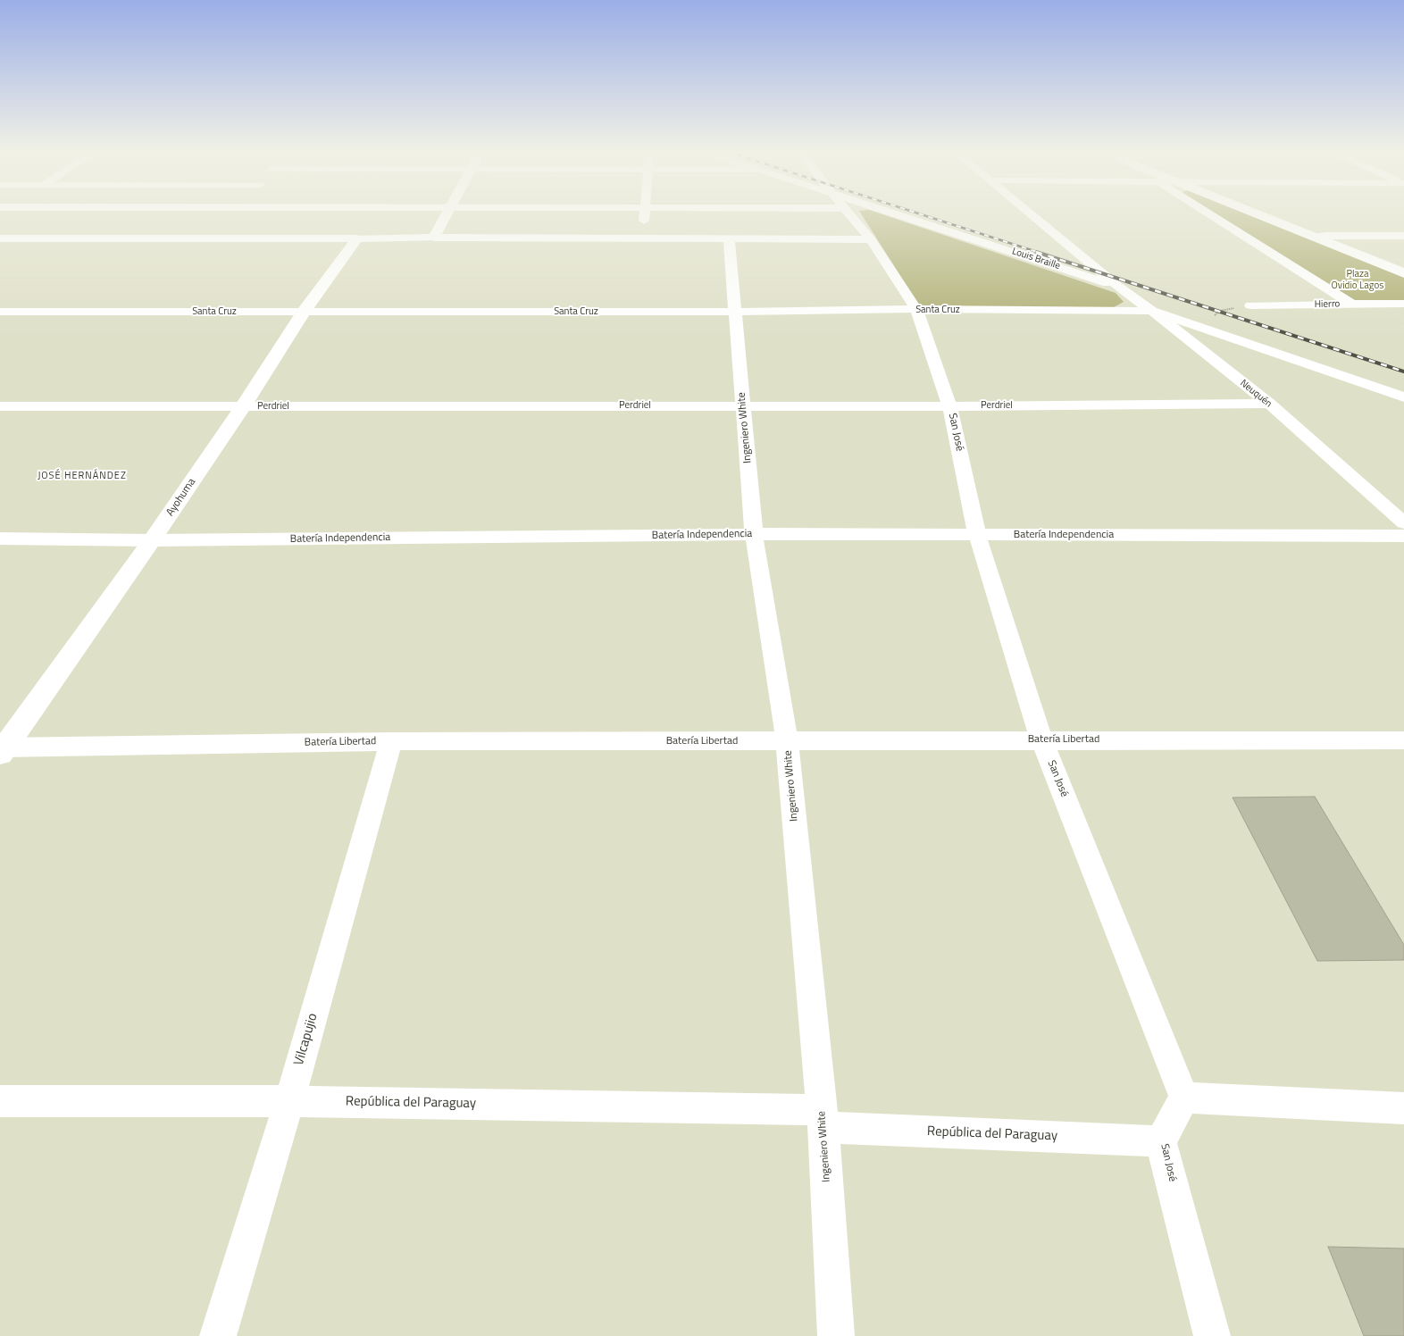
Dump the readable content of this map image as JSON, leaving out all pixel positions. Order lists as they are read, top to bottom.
{
  "streets": {
    "street": [
      "Louis Braille",
      "Hierro",
      "Santa Cruz",
      "Neuquén",
      "Perdriel",
      "Ingeniero White",
      "San José",
      "Ayohuma",
      "Batería Independencia",
      "Batería Libertad",
      "Vilcapujio",
      "República del Paraguay"
    ]
  },
  "crossings": [
    ["Louis Braille", "Neuquén"],
    ["Santa Cruz", "Neuquén"],
    ["Santa Cruz", "Ingeniero White"],
    ["Santa Cruz", "San José"],
    ["Santa Cruz", "Ayohuma"],
    ["Neuquén", "Perdriel"],
    ["Perdriel", "Ingeniero White"],
    ["Perdriel", "San José"],
    ["Perdriel", "Ayohuma"],
    ["Ingeniero White", "Batería Independencia"],
    ["Ingeniero White", "Batería Libertad"],
    ["Ingeniero White", "República del Paraguay"],
    ["San José", "Batería Independencia"],
    ["San José", "Batería Libertad"],
    ["San José", "República del Paraguay"],
    ["Ayohuma", "Batería Independencia"],
    ["Ayohuma", "Batería Libertad"],
    ["Batería Libertad", "Vilcapujio"],
    ["Vilcapujio", "República del Paraguay"]
  ],
  "districts": ["JOSÉ HERNÁNDEZ"],
  "parks": ["Plaza Ovidio Lagos"]
}
